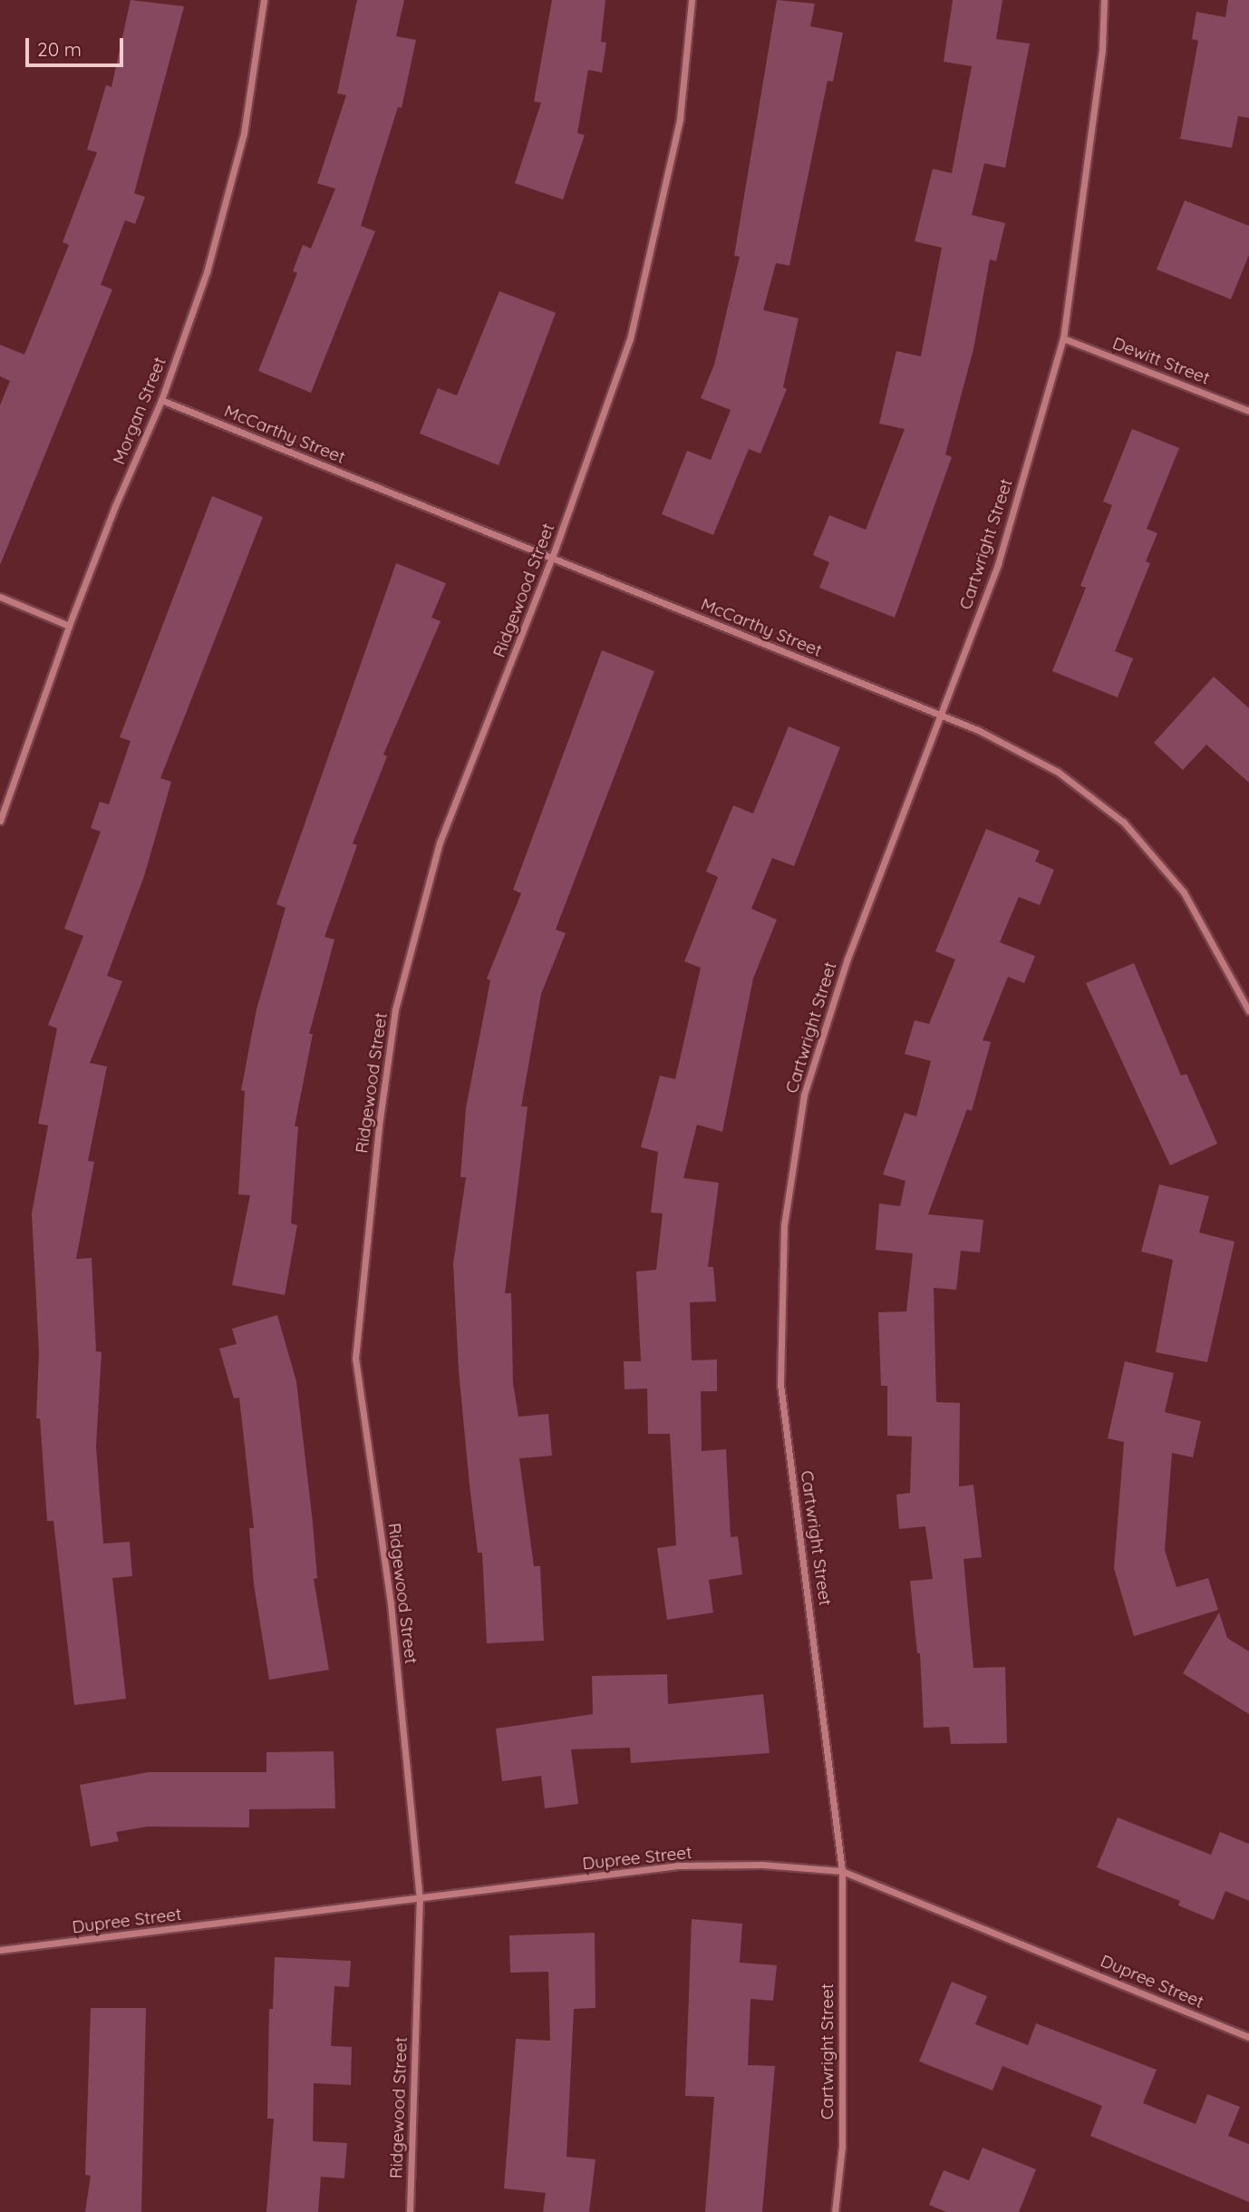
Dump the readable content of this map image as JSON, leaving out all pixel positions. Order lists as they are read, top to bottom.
{
  "streets": {
    "street": [
      "Dewitt Street",
      "Morgan Street",
      "McCarthy Street",
      "Cartwright Street",
      "Ridgewood Street",
      "Dupree Street"
    ]
  },
  "crossings": [
    ["Dewitt Street", "Cartwright Street"],
    ["Morgan Street", "McCarthy Street"],
    ["McCarthy Street", "Cartwright Street"],
    ["McCarthy Street", "Ridgewood Street"],
    ["Cartwright Street", "Dupree Street"],
    ["Ridgewood Street", "Dupree Street"]
  ],
  "scale_bar": "20 m"
}
